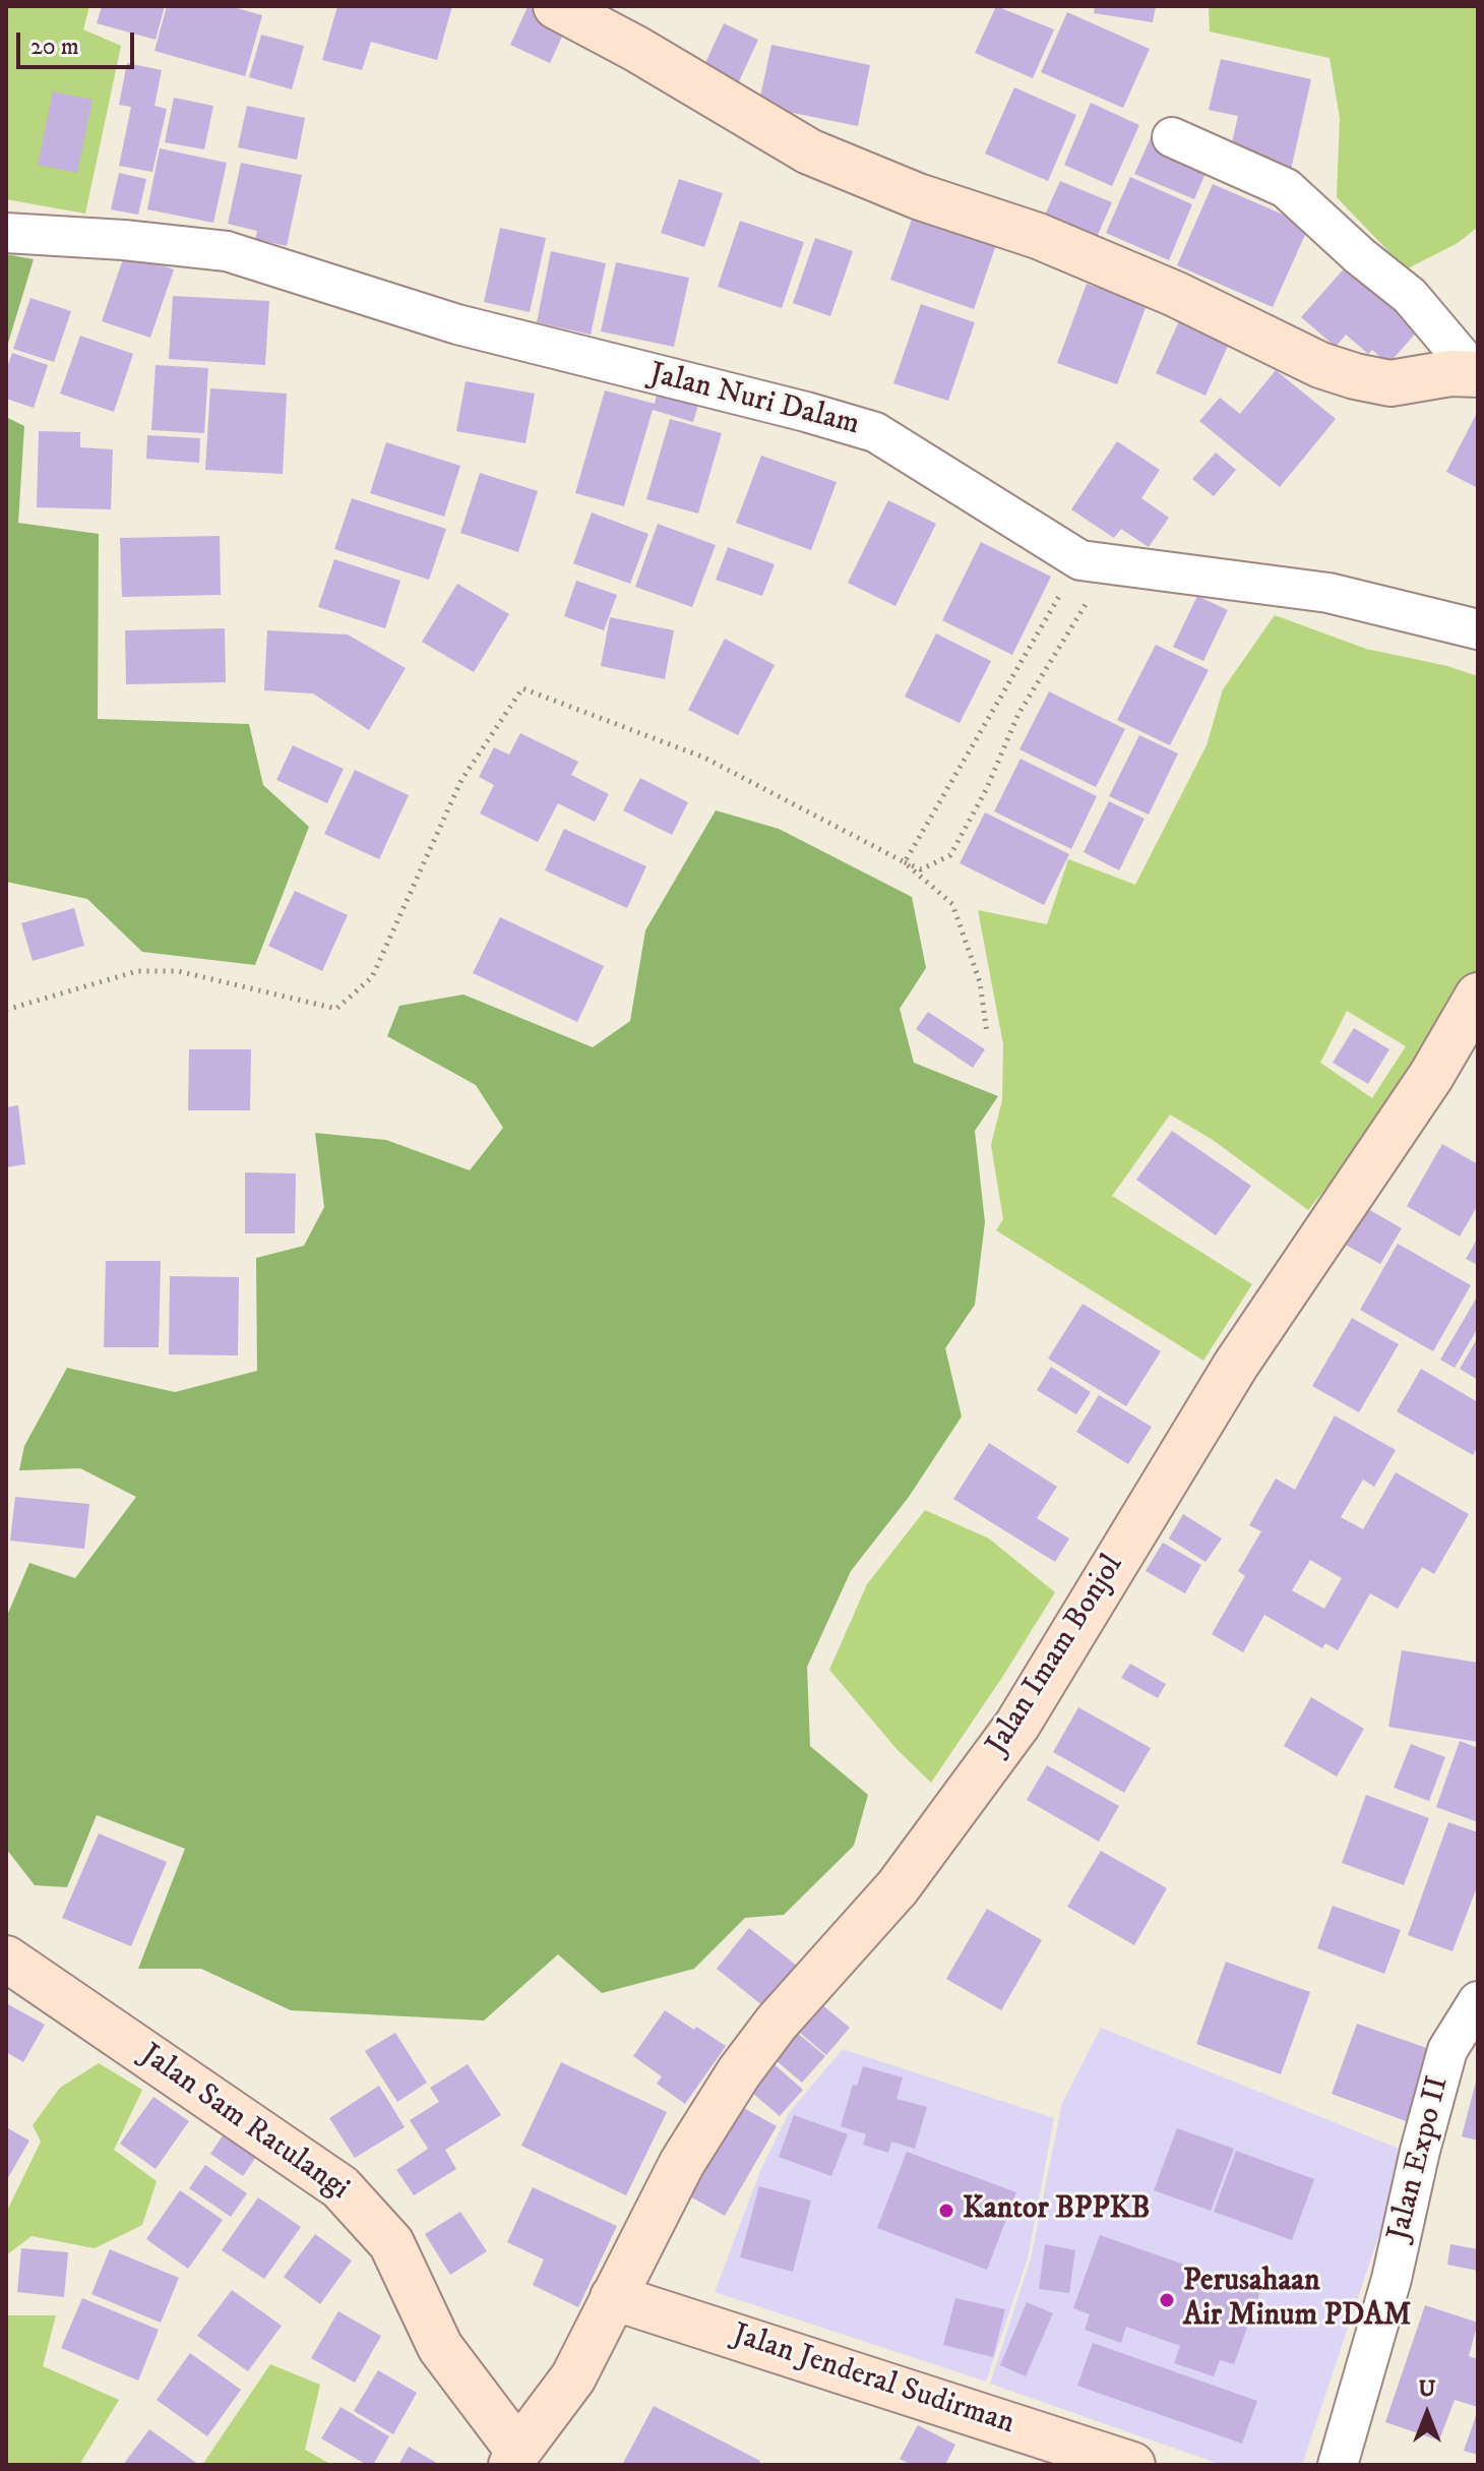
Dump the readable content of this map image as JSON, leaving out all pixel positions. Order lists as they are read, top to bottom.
{
  "streets": {
    "main road": ["Jalan Imam Bonjol", "Jalan Sam Ratulangi", "Jalan Jenderal Sudirman"],
    "street": ["Jalan Nuri Dalam", "Jalan Expo II"]
  },
  "crossings": [
    ["Jalan Imam Bonjol", "Jalan Sam Ratulangi"],
    ["Jalan Imam Bonjol", "Jalan Jenderal Sudirman"]
  ],
  "places": ["Kantor BPPKB", "Perusahaan Air Minum PDAM"],
  "scale_bar": "20 m",
  "north": "top"
}
